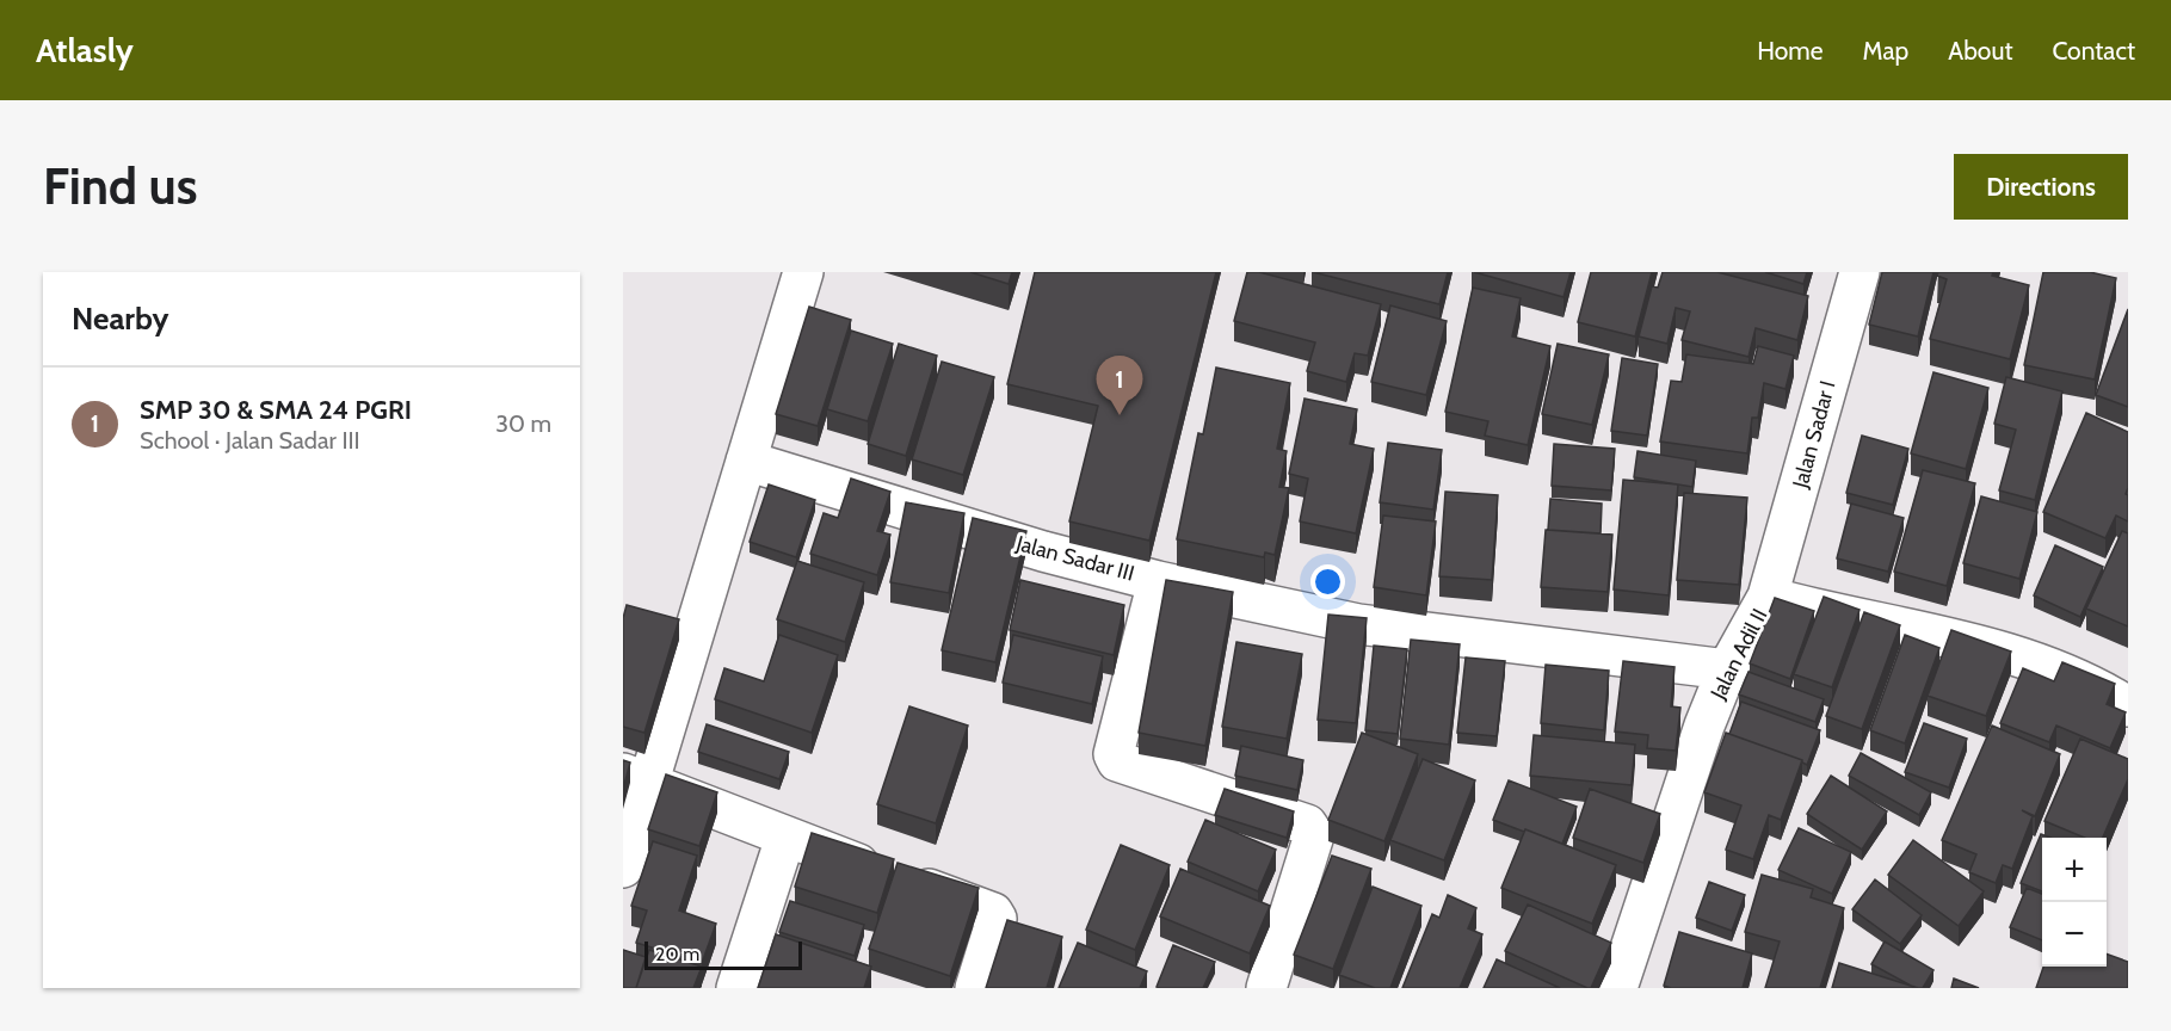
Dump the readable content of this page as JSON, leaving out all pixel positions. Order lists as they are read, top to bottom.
{
  "streets": {
    "street": ["Jalan Sadar I", "Jalan Sadar III", "Jalan Adil II"]
  },
  "crossings": [
    ["Jalan Sadar I", "Jalan Adil II"],
    ["Jalan Sadar III", "Jalan Adil II"]
  ],
  "scale_bar": "20 m",
  "page": {
    "header": "Atlasly",
    "nav": [
      "Home",
      "Map",
      "About",
      "Contact"
    ],
    "buttons": "Directions",
    "title": "Find us",
    "heading": "Nearby",
    "pins": "1",
    "list": [
      {
        "mark": "1",
        "name": "SMP 30 & SMA 24 PGRI",
        "note": "School · Jalan Sadar III",
        "value": "30 m"
      }
    ],
    "map_buttons": ["+", "−"],
    "scale": "20 m"
  }
}
